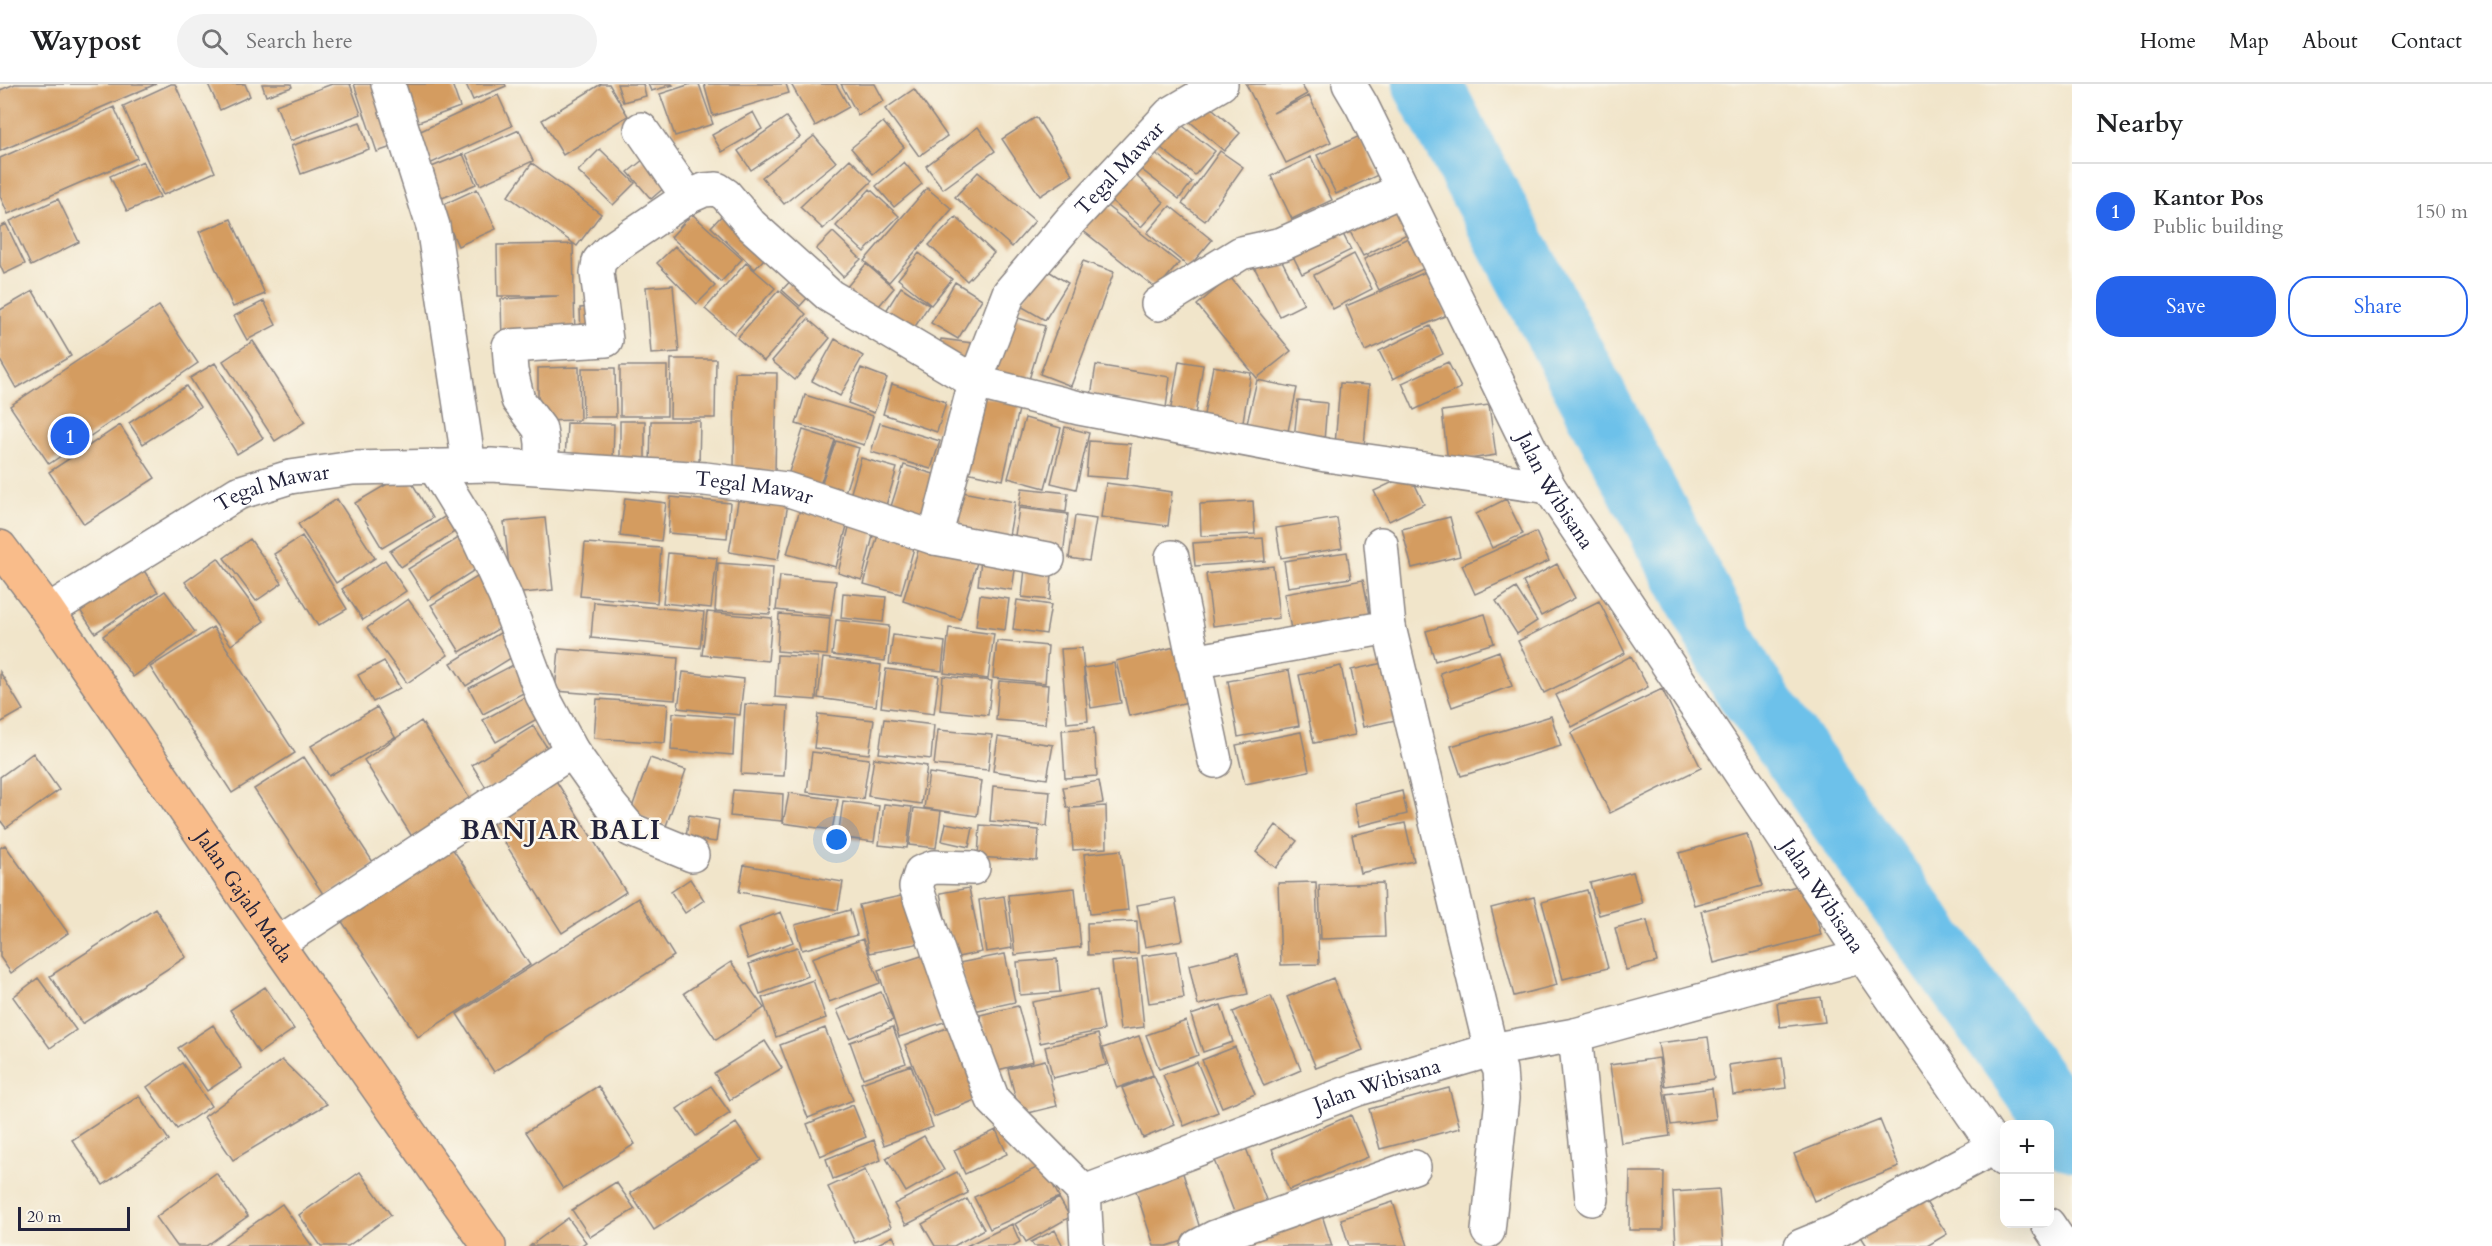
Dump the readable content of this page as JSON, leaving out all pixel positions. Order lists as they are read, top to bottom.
{
  "streets": {
    "highway": ["Jalan Gajah Mada"],
    "street": ["Tegal Mawar", "Jalan Wibisana"]
  },
  "crossings": [
    ["Tegal Mawar", "Jalan Gajah Mada"]
  ],
  "districts": ["BANJAR BALI"],
  "scale_bar": "20 m",
  "page": {
    "header": "Waypost",
    "search": "Search here",
    "nav": [
      "Home",
      "Map",
      "About",
      "Contact"
    ],
    "heading": "Nearby",
    "list": [
      {
        "mark": "1",
        "name": "Kantor Pos",
        "note": "Public building",
        "value": "150 m"
      }
    ],
    "buttons": ["Save", "Share"],
    "pins": "1",
    "map_buttons": ["+", "−"],
    "scale": "20 m"
  }
}
